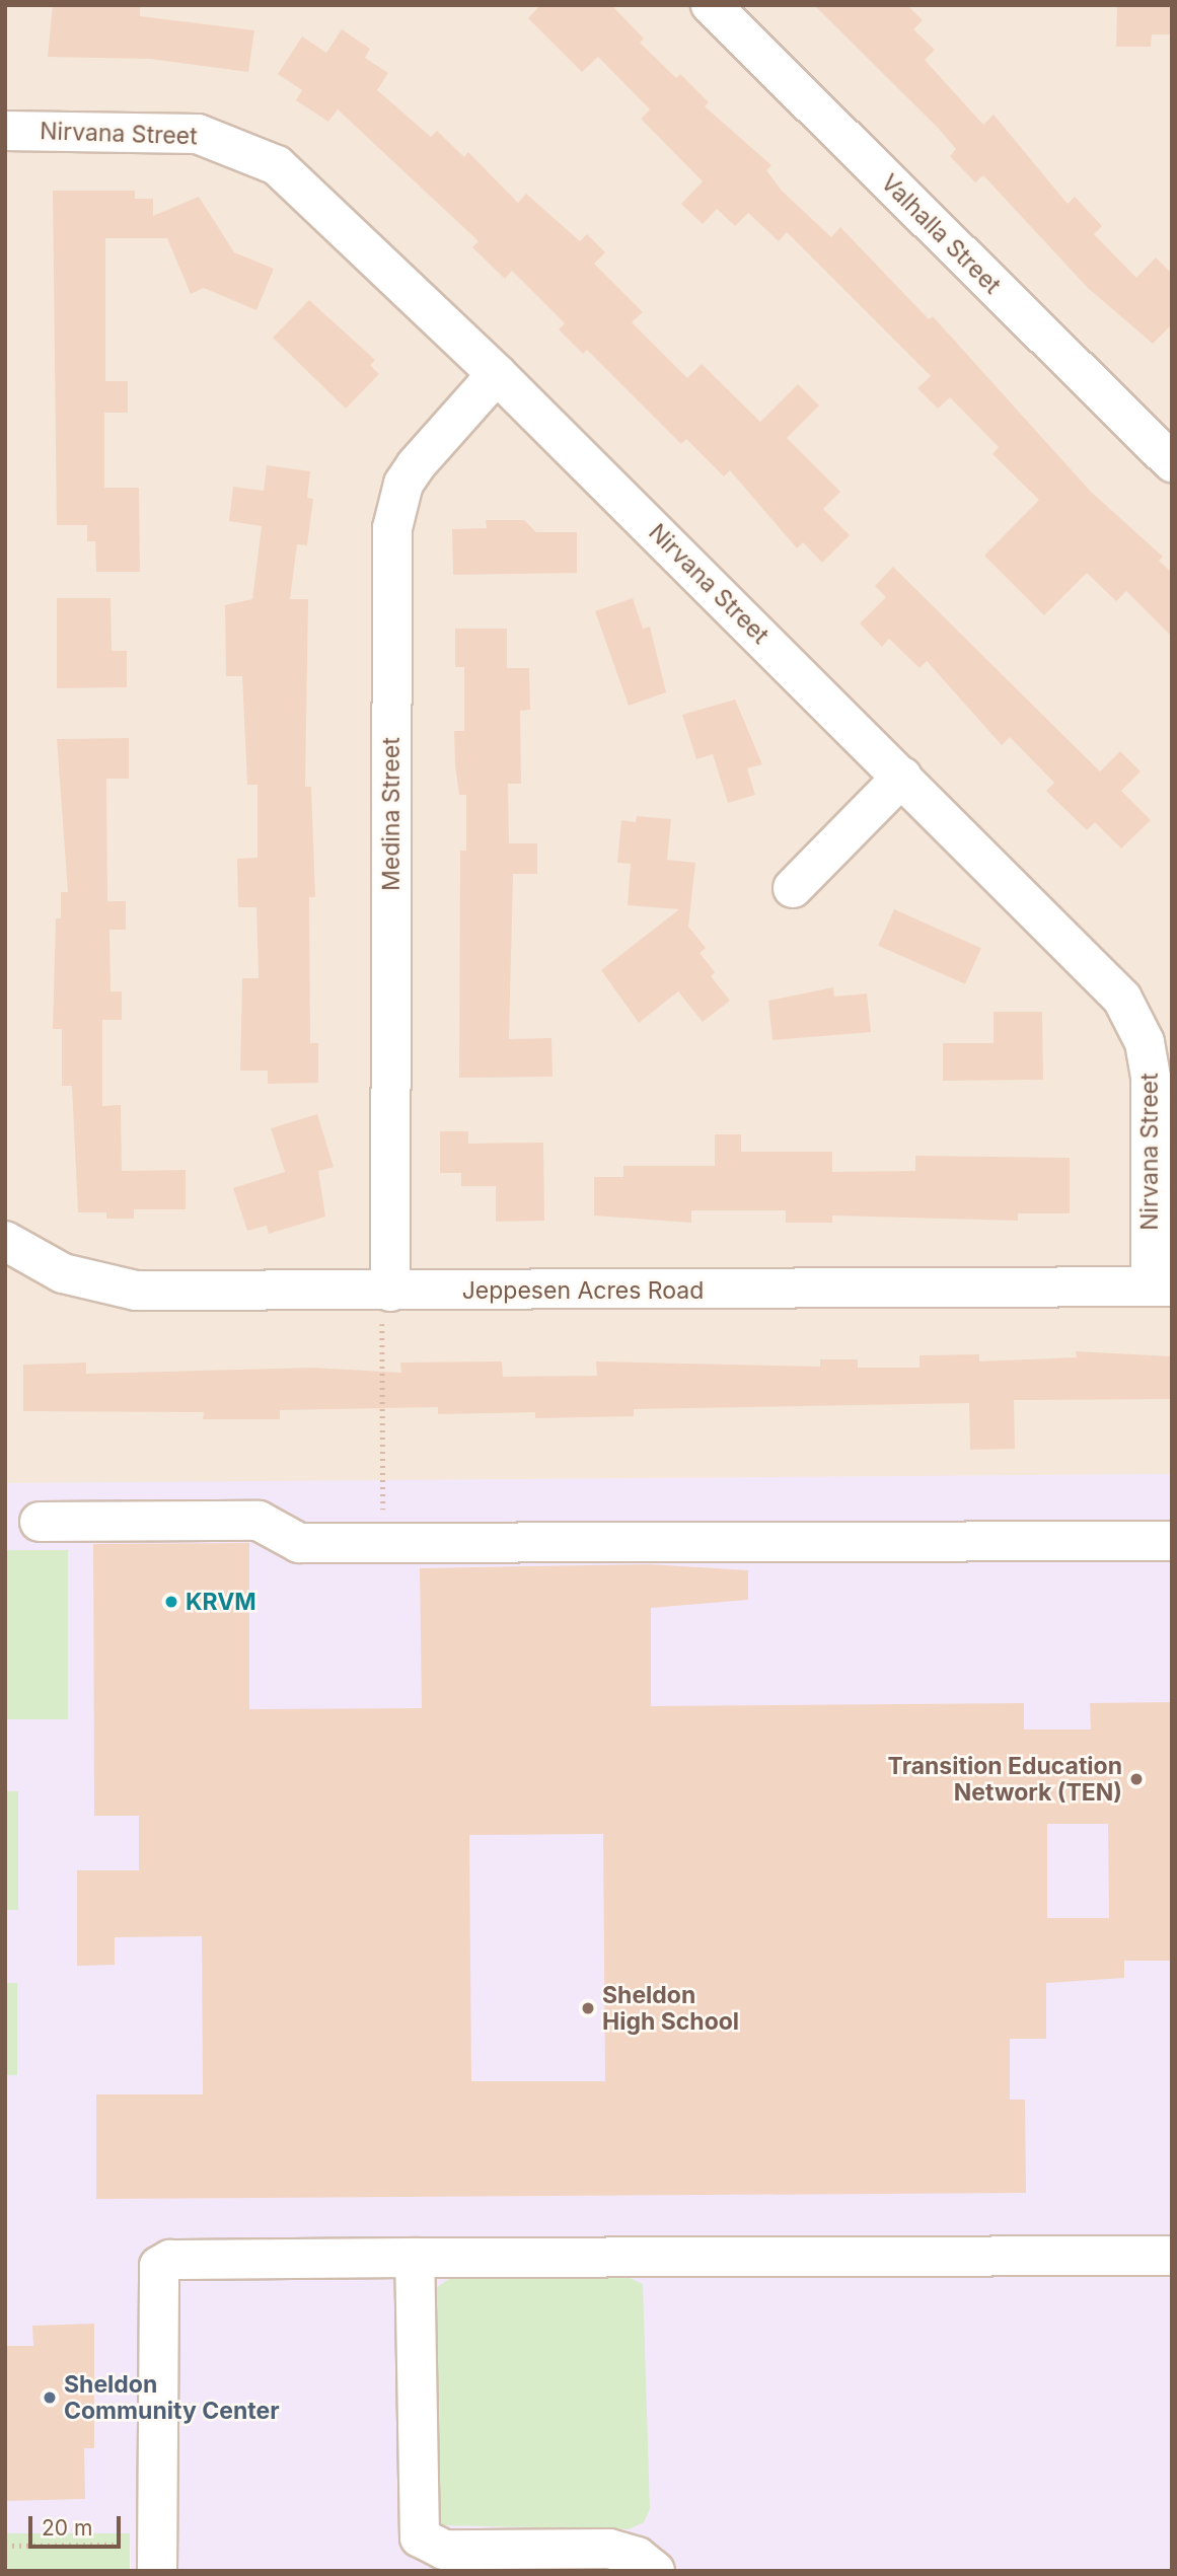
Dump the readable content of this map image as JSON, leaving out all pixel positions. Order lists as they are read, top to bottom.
{
  "streets": {
    "street": [
      "Nirvana Street",
      "Valhalla Street",
      "Medina Street",
      "Jeppesen Acres Road"
    ]
  },
  "crossings": [
    ["Nirvana Street", "Medina Street"],
    ["Nirvana Street", "Jeppesen Acres Road"],
    ["Medina Street", "Jeppesen Acres Road"]
  ],
  "places": [
    "KRVM",
    "Transition Education Network (TEN)",
    "Sheldon High School",
    "Sheldon Community Center"
  ],
  "scale_bar": "20 m"
}
